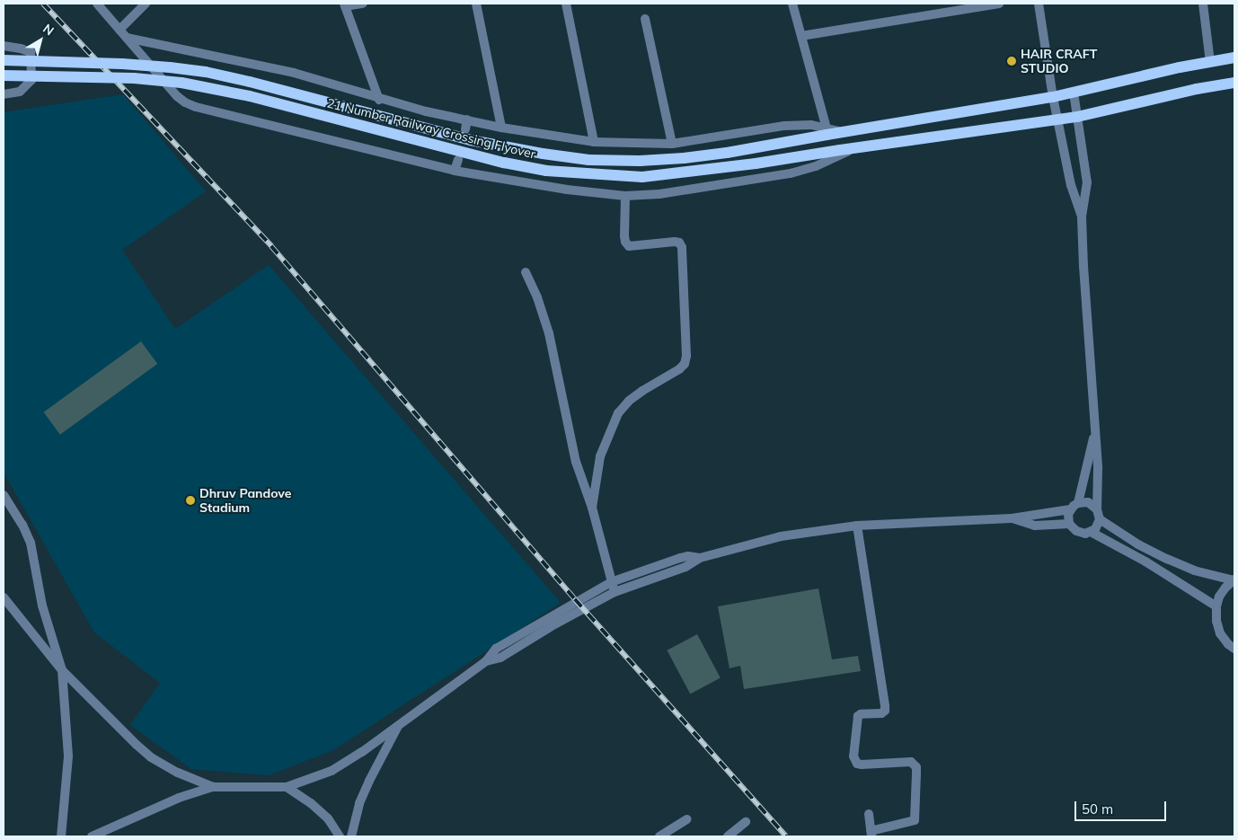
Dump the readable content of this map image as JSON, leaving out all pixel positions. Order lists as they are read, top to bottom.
{
  "streets": {
    "main road": ["21 Number Railway Crossing Flyover"]
  },
  "places": ["HAIR CRAFT STUDIO", "Dhruv Pandove Stadium"],
  "scale_bar": "50 m",
  "north": "top right"
}
